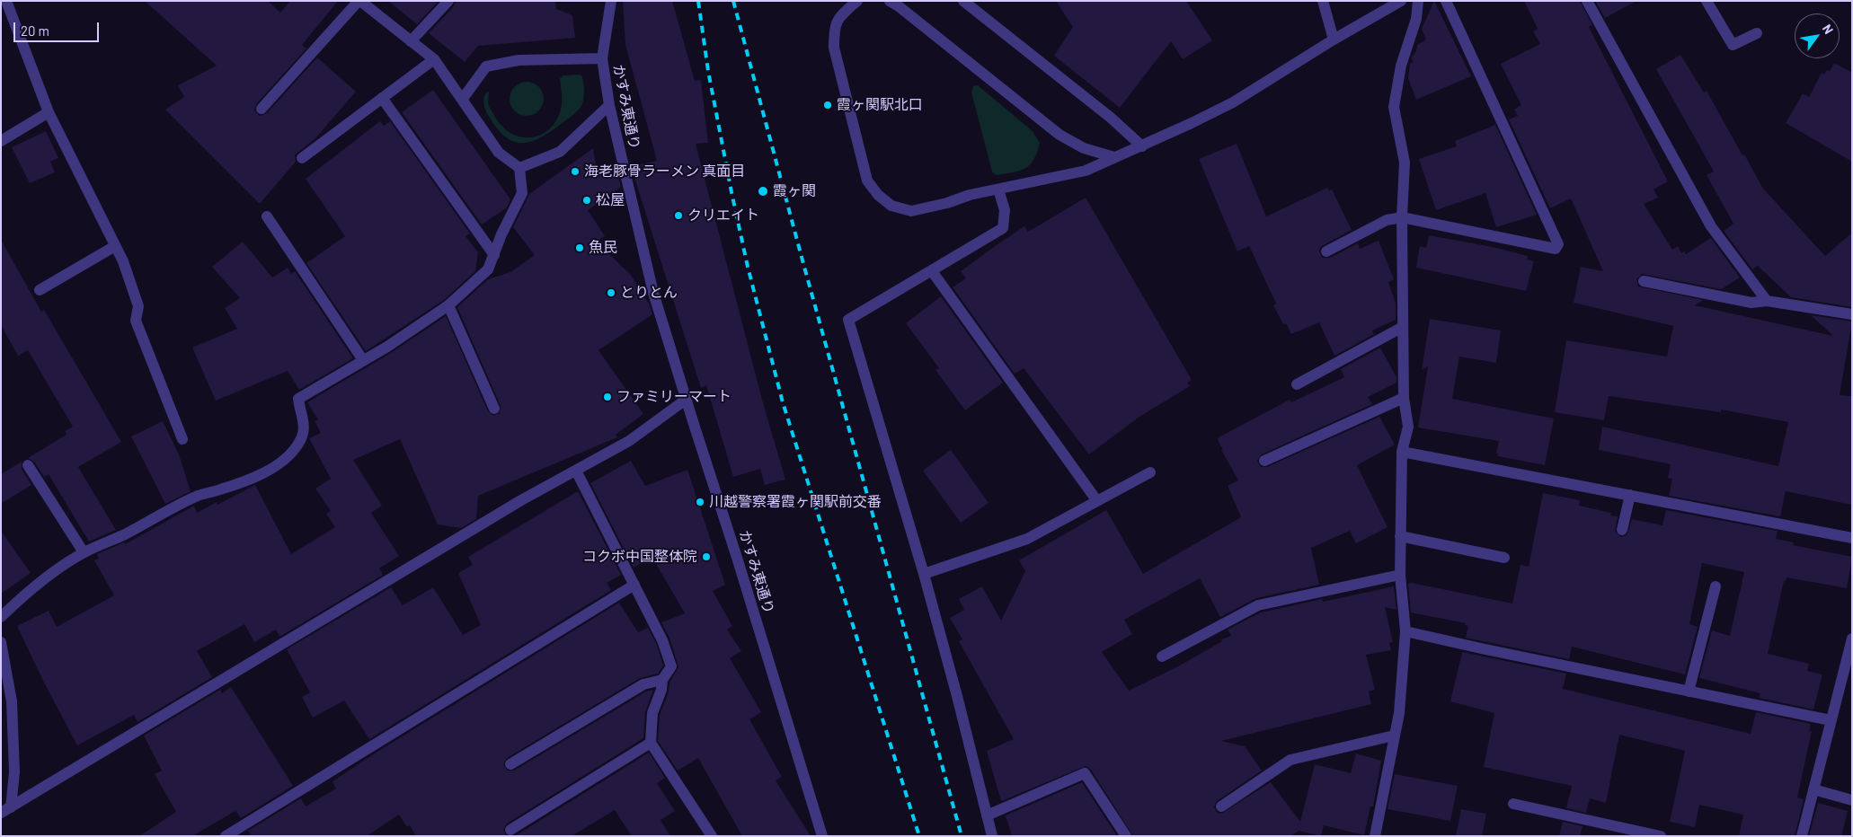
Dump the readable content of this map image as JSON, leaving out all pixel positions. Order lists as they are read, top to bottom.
{
  "streets": {
    "street": ["かすみ東通り"]
  },
  "places": [
    "霞ヶ関駅北口",
    "海老豚骨ラーメン 真面目",
    "霞ヶ関",
    "松屋",
    "クリエイト",
    "魚民",
    "とりとん",
    "ファミリーマート",
    "川越警察署霞ヶ関駅前交番",
    "コクボ中国整体院"
  ],
  "scale_bar": "20 m",
  "north": "top right"
}
